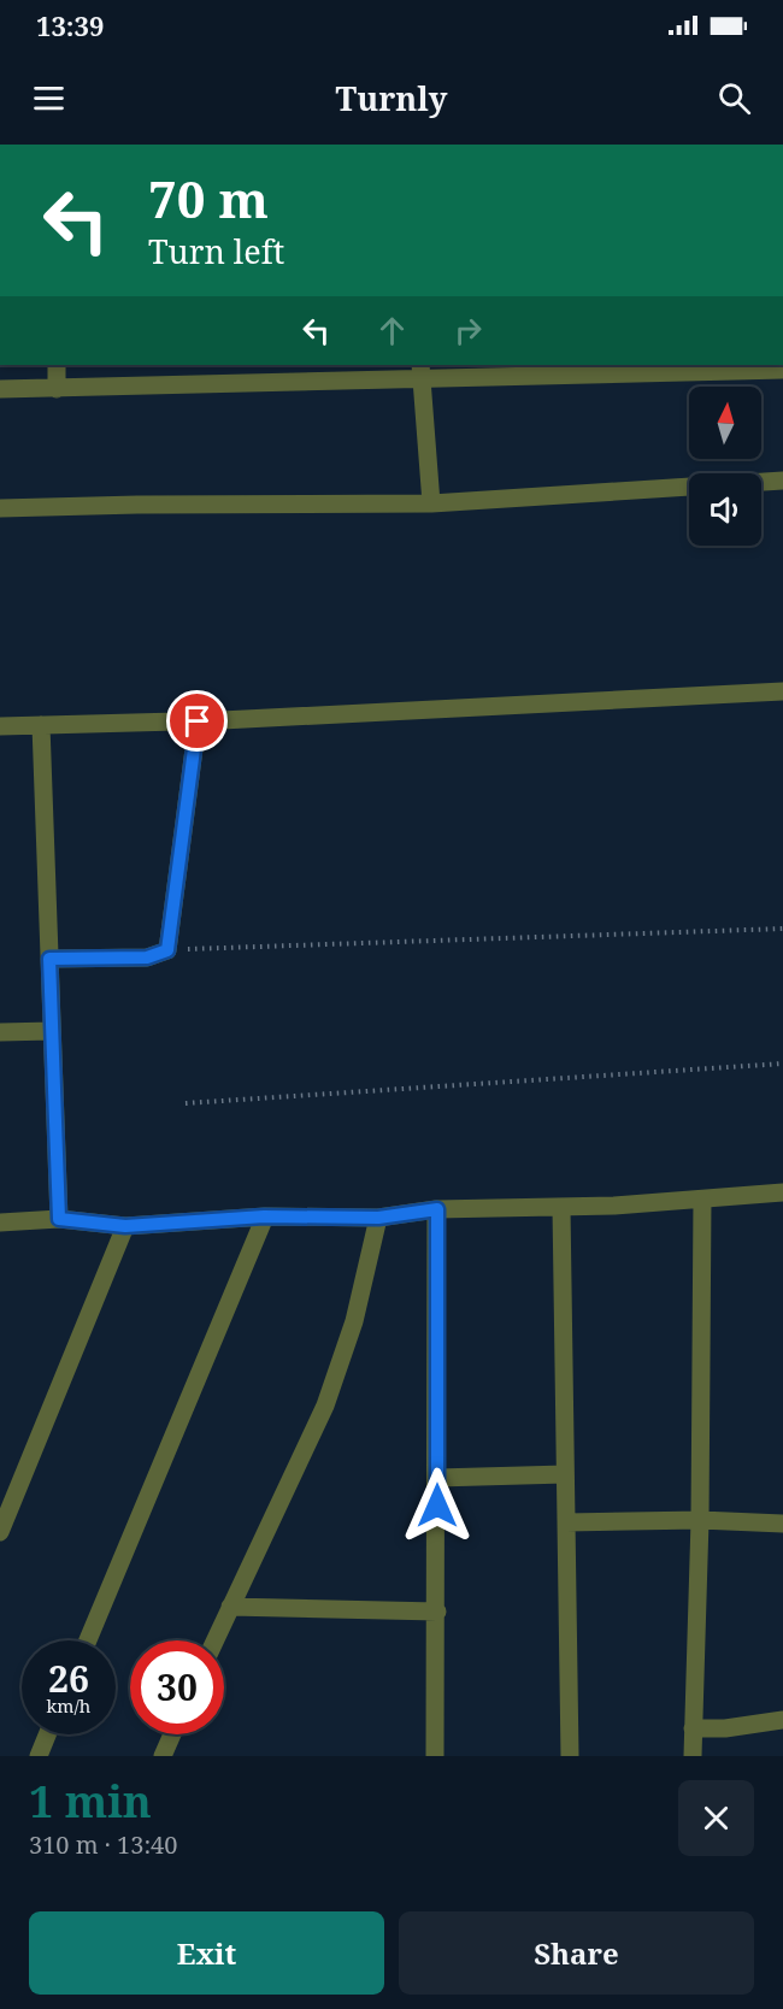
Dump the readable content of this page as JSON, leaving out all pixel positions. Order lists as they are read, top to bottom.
{
  "north": "top",
  "page": {
    "status": "13:39",
    "header": "Turnly",
    "turn": ["70 m", "Turn left"],
    "speed": "26 km/h",
    "limit": "30",
    "heading": ["1 min", "310 m · 13:40"],
    "buttons": ["Exit", "Share"]
  }
}
